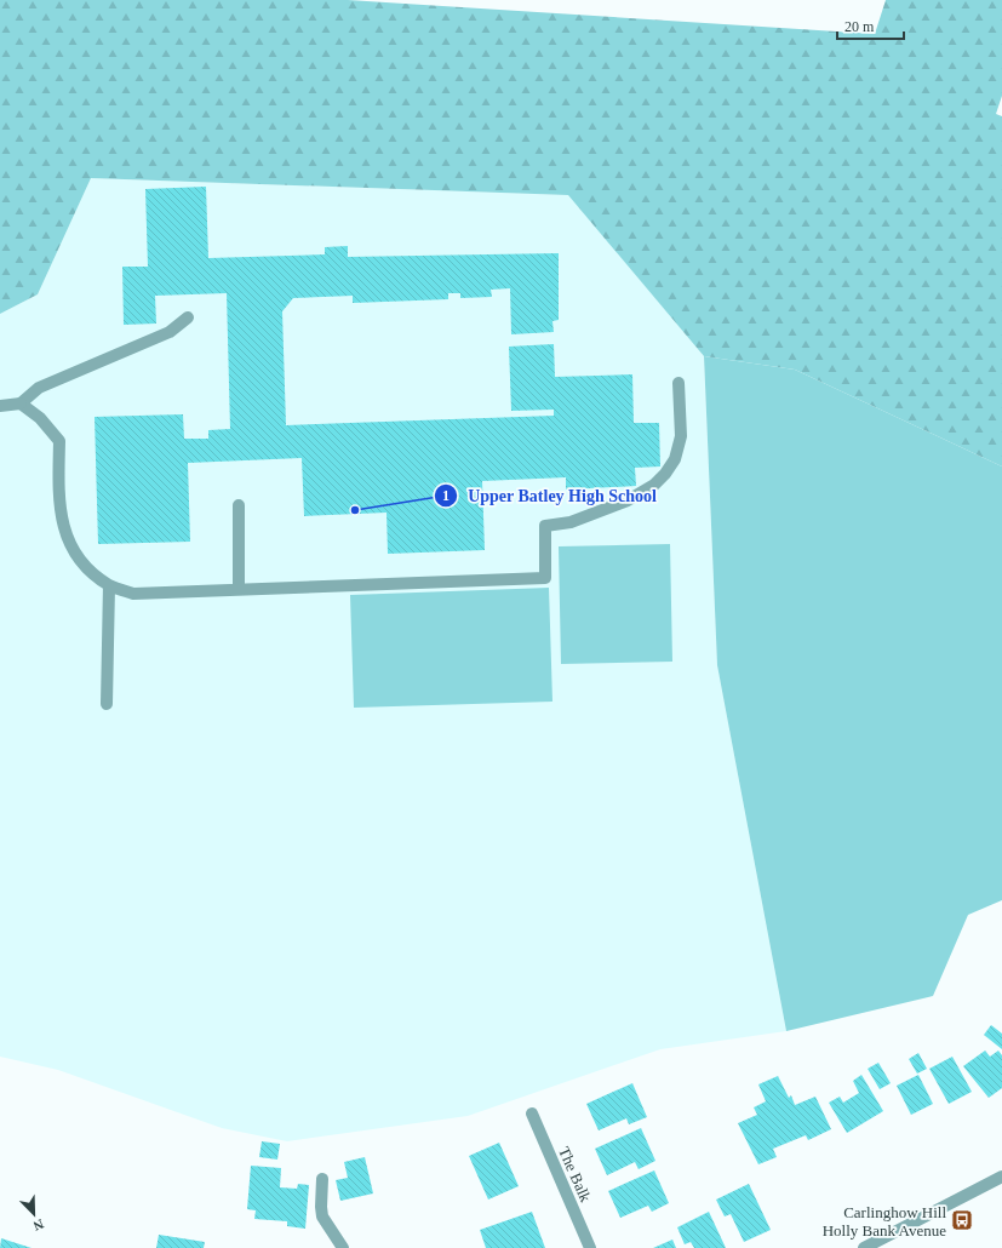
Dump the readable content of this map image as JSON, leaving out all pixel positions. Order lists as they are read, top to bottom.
{
  "streets": {
    "street": ["The Balk"]
  },
  "places": {
    "other": ["Upper Batley High School"],
    "bus stop": ["Carlinghow Hill Holly Bank Avenue"]
  },
  "scale_bar": "20 m",
  "north": "bottom right"
}
